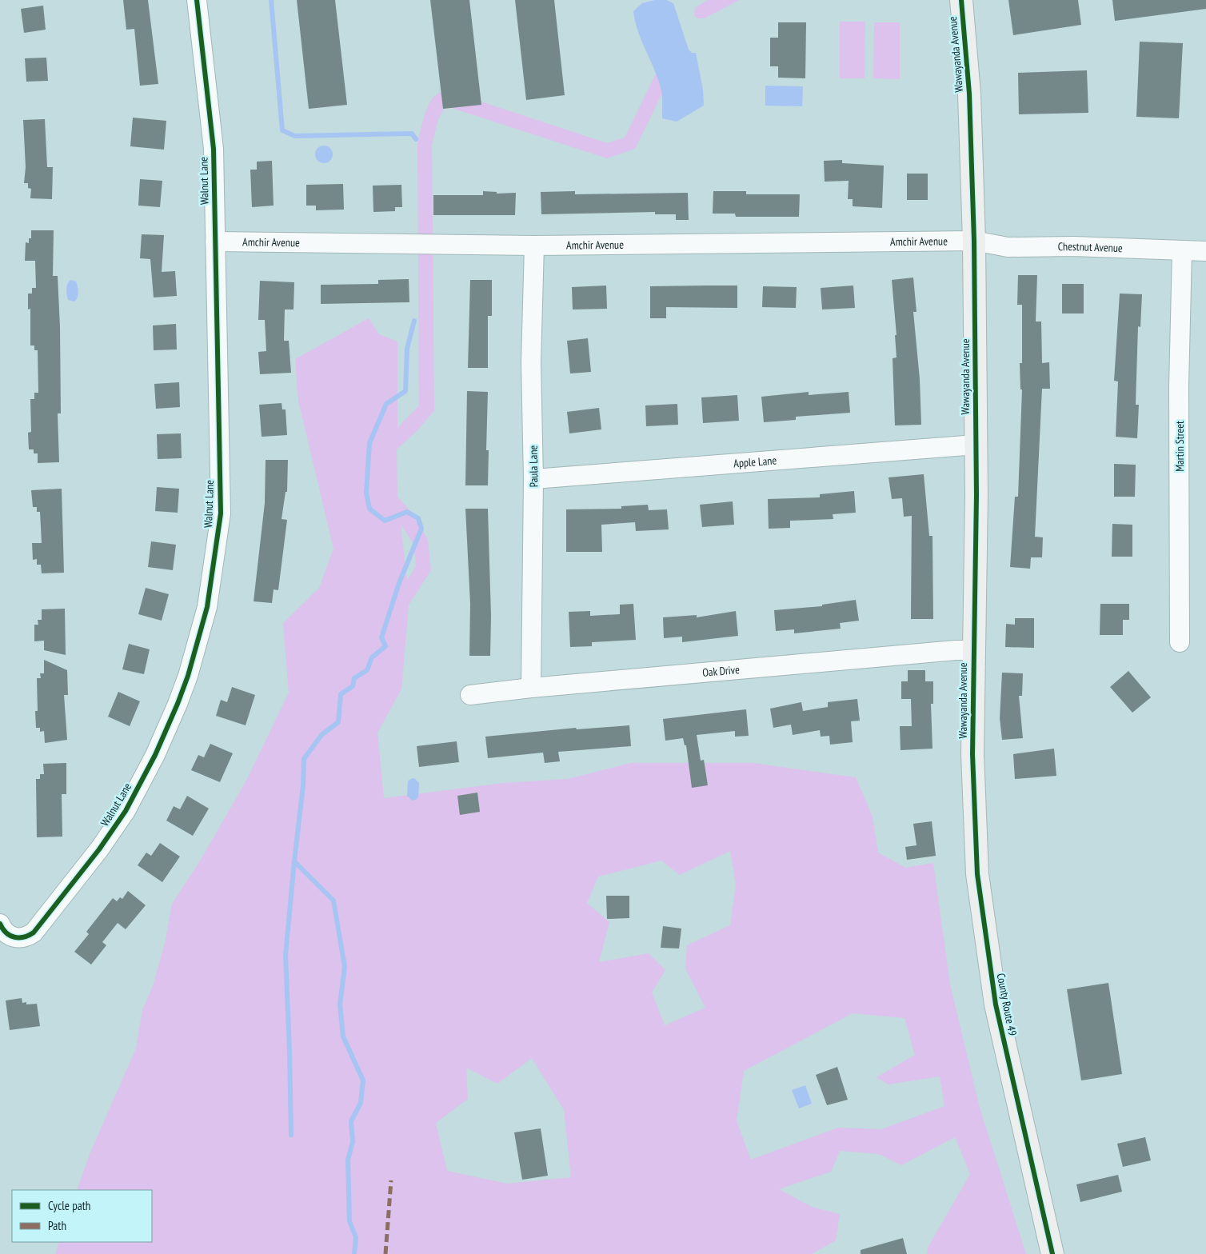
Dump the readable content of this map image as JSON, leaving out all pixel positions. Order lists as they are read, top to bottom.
{
  "streets": {
    "street": [
      "Wawayanda Avenue",
      "Walnut Lane",
      "Amchir Avenue",
      "Chestnut Avenue",
      "Martin Street",
      "Apple Lane",
      "Paula Lane",
      "Oak Drive",
      "County Route 49"
    ]
  },
  "crossings": [
    ["Wawayanda Avenue", "Amchir Avenue"],
    ["Wawayanda Avenue", "Chestnut Avenue"],
    ["Wawayanda Avenue", "Apple Lane"],
    ["Wawayanda Avenue", "Oak Drive"],
    ["Wawayanda Avenue", "County Route 49"],
    ["Walnut Lane", "Amchir Avenue"],
    ["Amchir Avenue", "Chestnut Avenue"],
    ["Amchir Avenue", "Paula Lane"],
    ["Chestnut Avenue", "Martin Street"],
    ["Apple Lane", "Paula Lane"],
    ["Paula Lane", "Oak Drive"]
  ],
  "legend": ["Cycle path", "Path"]
}
